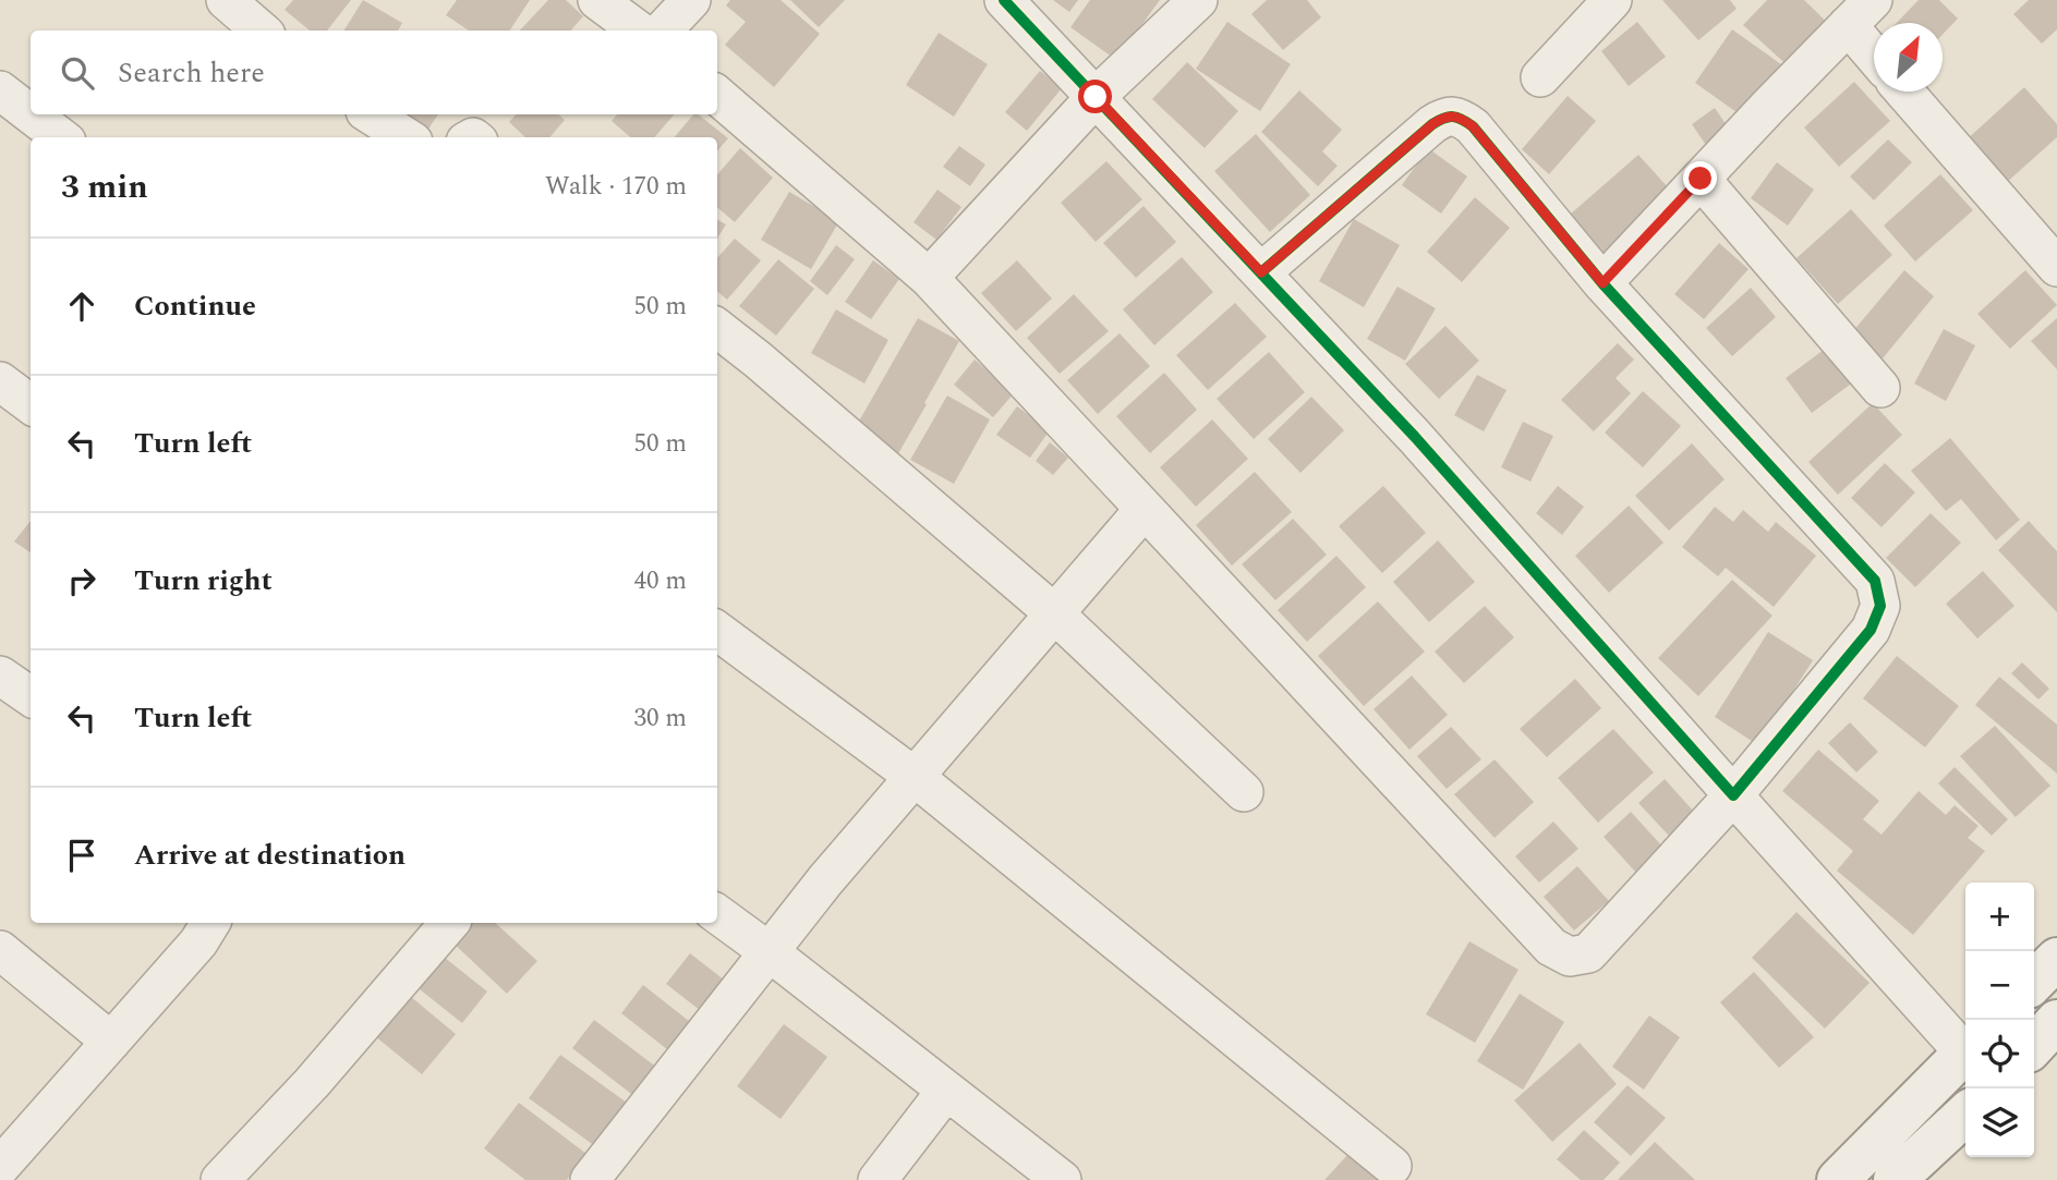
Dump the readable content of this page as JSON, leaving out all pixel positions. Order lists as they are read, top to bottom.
{
  "north": "top right",
  "page": {
    "search": "Search here",
    "heading": ["3 min", "Walk · 170 m"],
    "list": [
      ["Continue", "50 m"],
      ["Turn left", "50 m"],
      ["Turn right", "40 m"],
      ["Turn left", "30 m"],
      "Arrive at destination"
    ],
    "map_buttons": ["+", "−"]
  }
}
